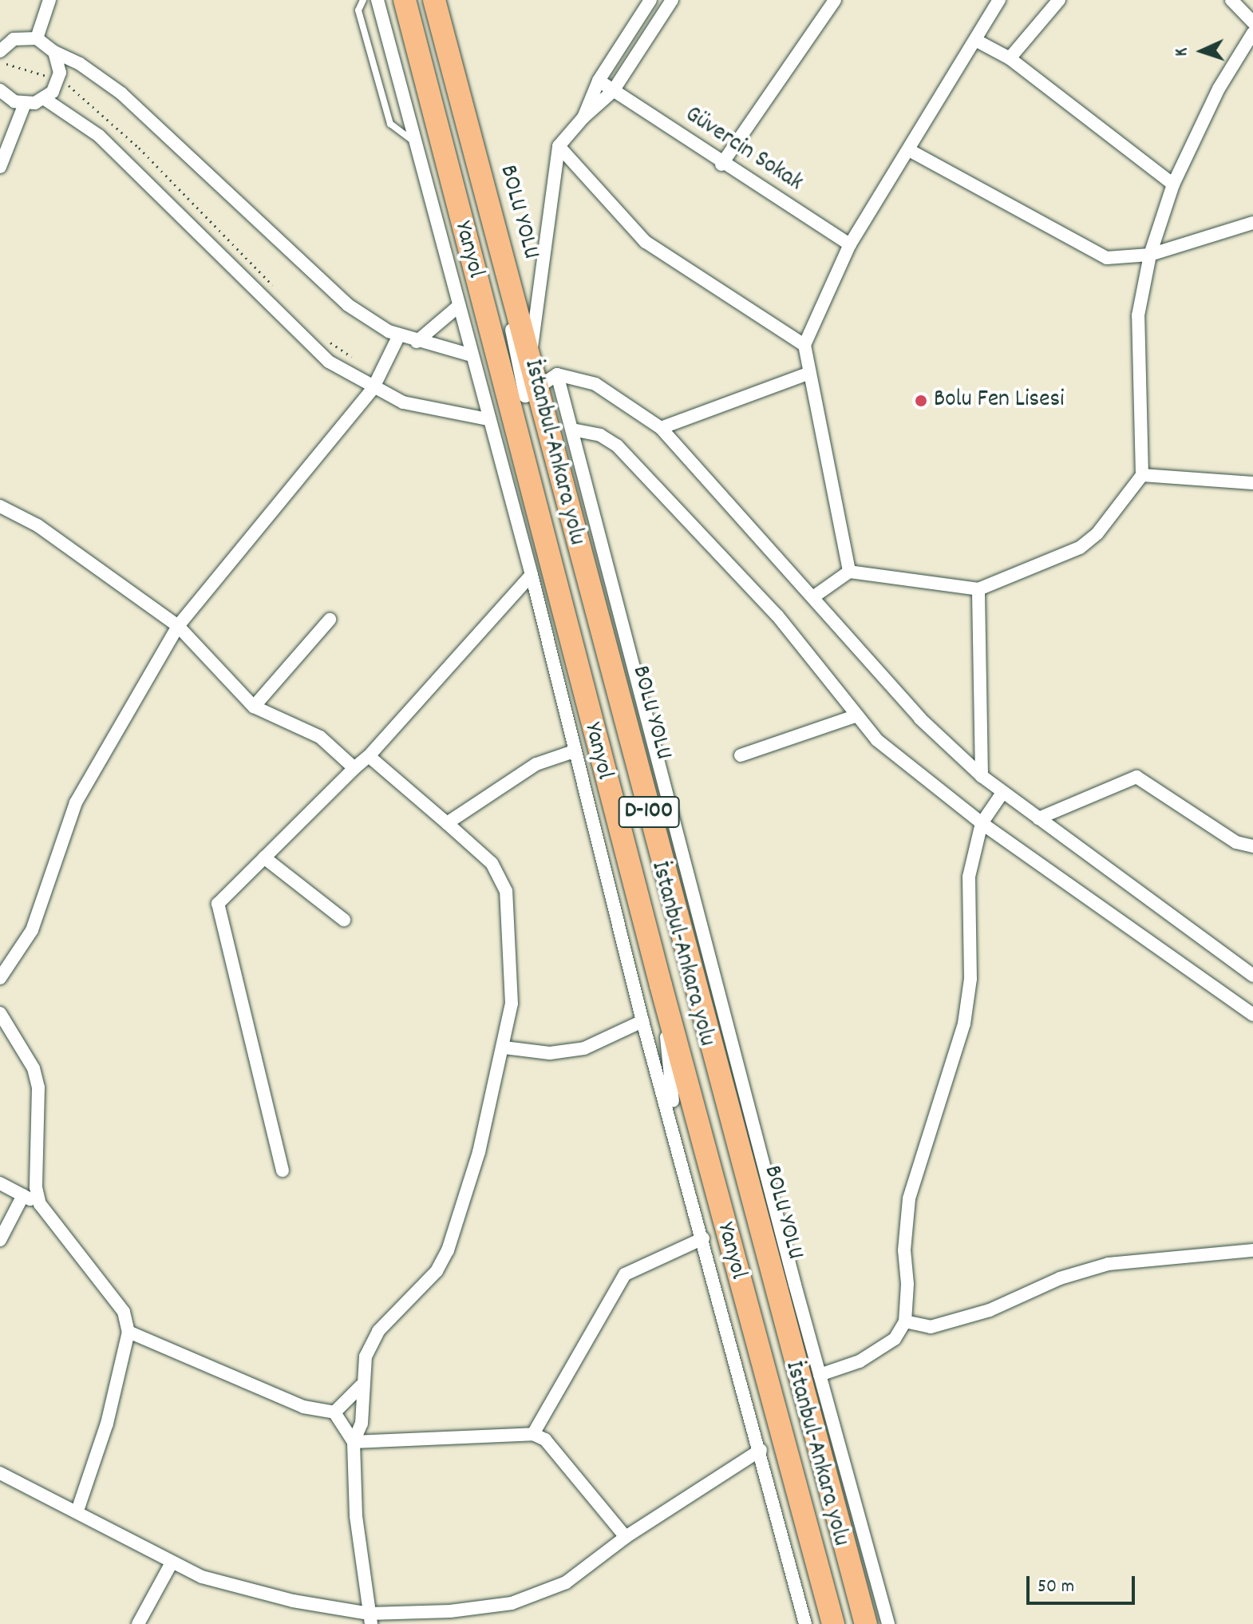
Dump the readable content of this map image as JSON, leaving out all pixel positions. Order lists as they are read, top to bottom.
{
  "streets": {
    "highway": ["BOLU YOLU", "İstanbul-Ankara yolu", "D-100"],
    "street": ["Güvercin Sokak", "Yanyol"]
  },
  "places": ["Bolu Fen Lisesi"],
  "scale_bar": "50 m",
  "north": "left"
}
